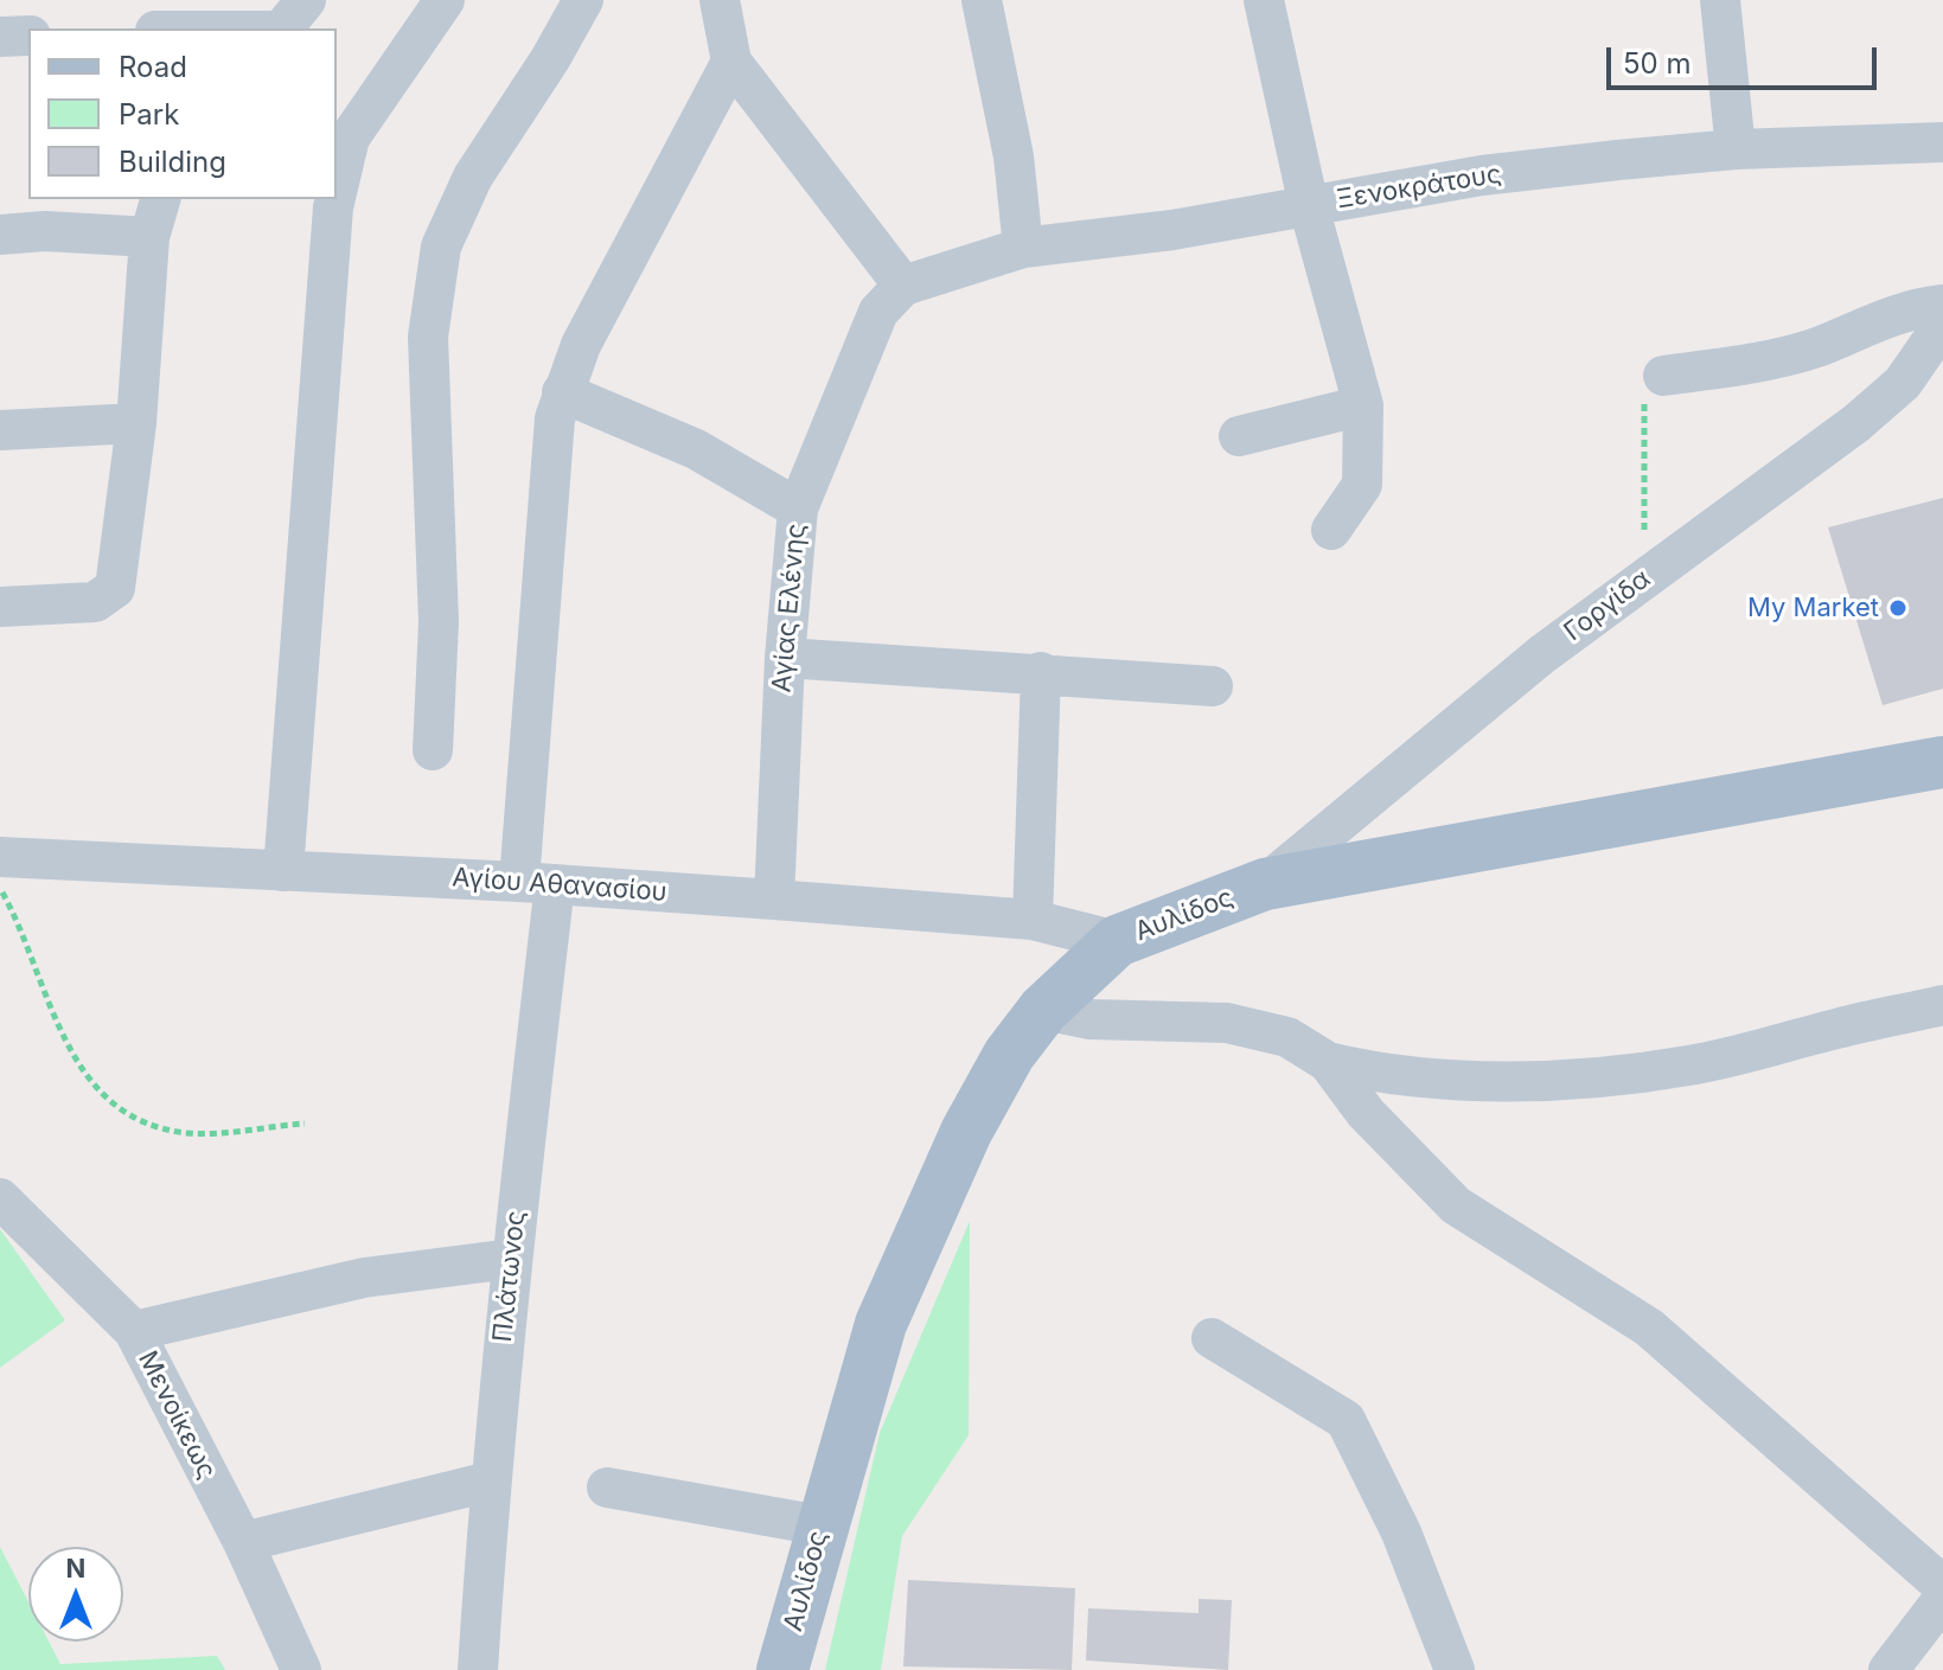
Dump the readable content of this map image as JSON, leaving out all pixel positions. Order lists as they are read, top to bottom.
{
  "streets": {
    "main road": ["Αυλίδος"],
    "street": [
      "Ξενοκράτους",
      "Γοργίδα",
      "Αγίας Ελένης",
      "Αγίου Αθανασίου",
      "Πλάτωνος",
      "Μενοίκεως"
    ]
  },
  "crossings": [
    ["Ξενοκράτους", "Αγίας Ελένης"],
    ["Γοργίδα", "Αυλίδος"],
    ["Αγίας Ελένης", "Αγίου Αθανασίου"],
    ["Αγίου Αθανασίου", "Αυλίδος"],
    ["Αγίου Αθανασίου", "Πλάτωνος"]
  ],
  "places": ["My Market"],
  "legend": ["Road", "Park", "Building"],
  "scale_bar": "50 m",
  "north": "top"
}
